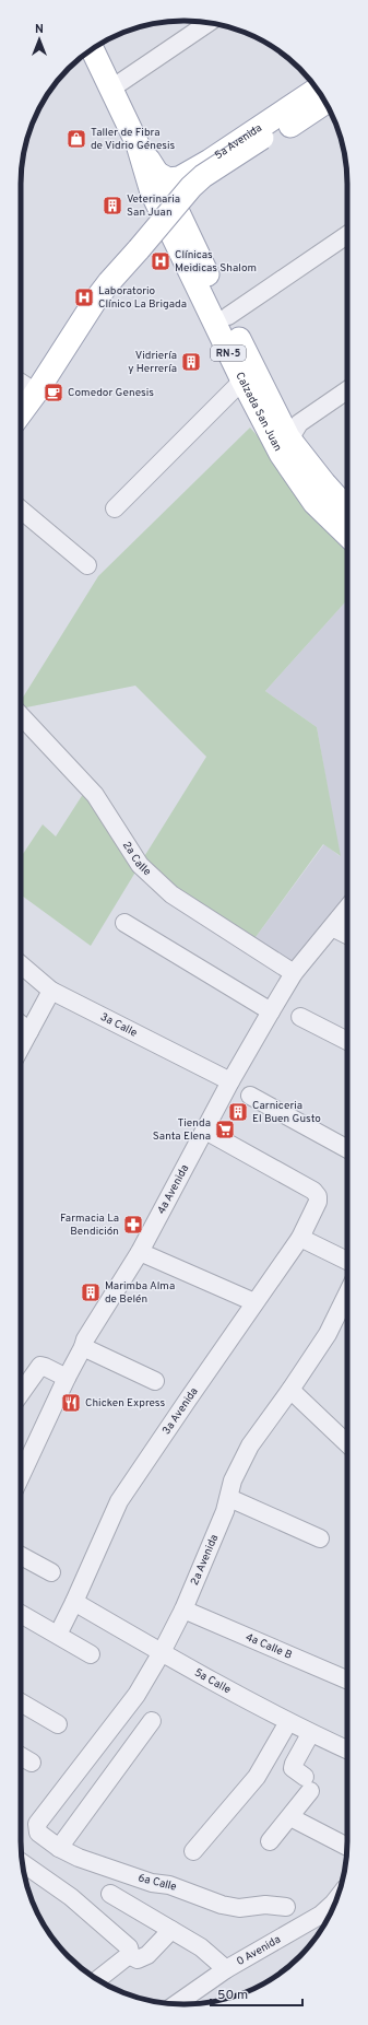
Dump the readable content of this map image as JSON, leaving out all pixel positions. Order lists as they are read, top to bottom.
{
  "streets": {
    "main road": ["5a Avenida", "RN-5", "Calzada San Juan"],
    "street": [
      "2a Calle",
      "3a Calle",
      "4a Avenida",
      "3a Avenida",
      "2a Avenida",
      "4a Calle B",
      "5a Calle",
      "6a Calle",
      "0 Avenida"
    ]
  },
  "crossings": [
    ["5a Avenida", "Calzada San Juan"],
    ["2a Calle", "4a Avenida"],
    ["3a Calle", "4a Avenida"],
    ["4a Avenida", "3a Avenida"],
    ["3a Avenida", "5a Calle"],
    ["2a Avenida", "4a Calle B"],
    ["2a Avenida", "5a Calle"],
    ["2a Avenida", "6a Calle"]
  ],
  "places": {
    "shop": ["Taller de Fibra de Vidrio Génesis"],
    "building": [
      "Veterinaria San Juan",
      "Vidriería y Herrería",
      "Carniceria El Buen Gusto",
      "Marimba Alma de Belén"
    ],
    "hospital": ["Clínicas Meidicas Shalom", "Laboratorio Clínico La Brigada"],
    "cafe": ["Comedor Genesis"],
    "supermarket": ["Tienda Santa Elena"],
    "pharmacy": ["Farmacia La Bendición"],
    "restaurant": ["Chicken Express"]
  },
  "scale_bar": "50 m",
  "north": "top"
}
